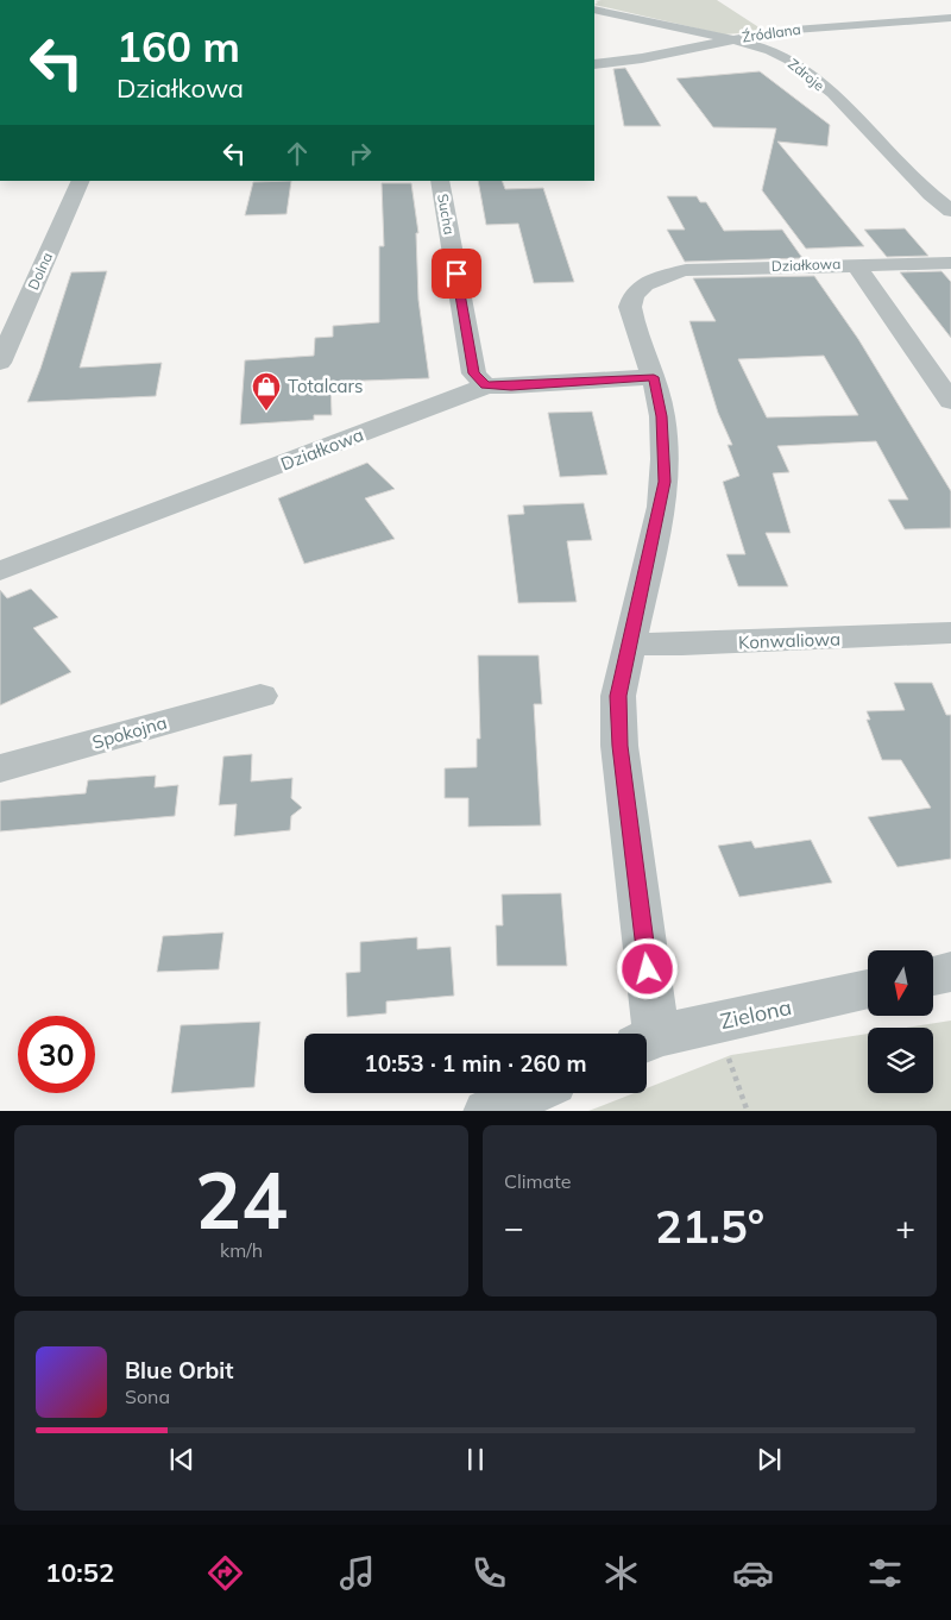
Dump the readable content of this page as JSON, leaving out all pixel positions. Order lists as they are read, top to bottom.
{
  "streets": {
    "street": [
      "Źródlana",
      "Zdroje",
      "Sucha",
      "Działkowa",
      "Dolna",
      "Konwaliowa",
      "Spokojna",
      "Zielona"
    ]
  },
  "crossings": [
    ["Źródlana", "Zdroje"],
    ["Sucha", "Działkowa"]
  ],
  "places": {
    "shop": ["Totalcars"]
  },
  "north": "bottom",
  "page": {
    "turn": ["160 m", "Działkowa"],
    "limit": "30",
    "trip": "10:53 · 1 min · 260 m",
    "tile": [
      ["24", "km/h"],
      "Climate"
    ],
    "heat": ["−", "21.5°", "+"],
    "song": ["Blue Orbit", "Sona"],
    "tabs": "10:52"
  }
}
